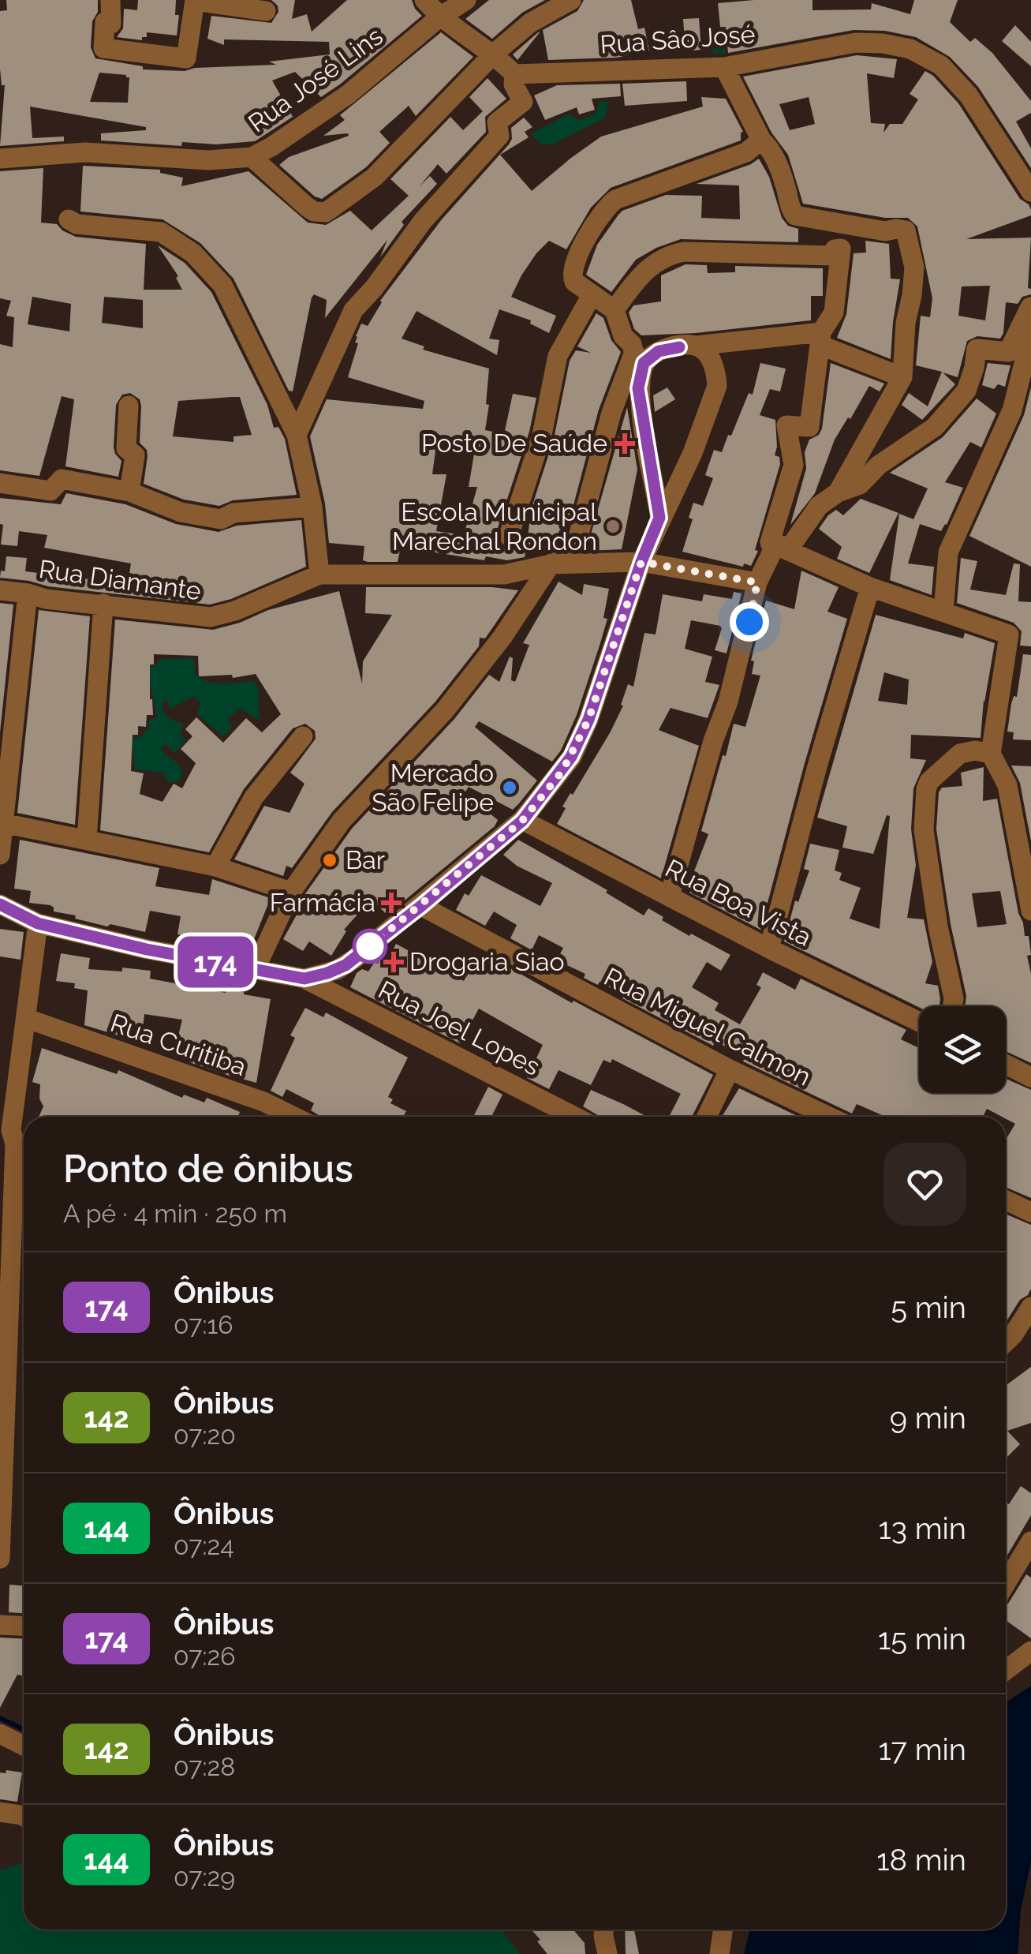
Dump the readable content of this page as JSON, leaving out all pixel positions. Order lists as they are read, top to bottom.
{
  "streets": {
    "street": [
      "Rua Sâo José",
      "Rua José Lins",
      "Rua Diamante",
      "Rua Boa Vista",
      "Rua Miguel Calmon",
      "Rua Joel Lopes",
      "Rua Curitiba"
    ]
  },
  "places": {
    "health": ["Posto De Saúde", "Farmácia", "Drogaria Siao"],
    "other": ["Escola Municipal Marechal Rondon", "Mercado São Felipe", "Bar"]
  },
  "lines": ["bus line 174"],
  "page": {
    "on_map": "174",
    "heading": ["Ponto de ônibus", "A pé · 4 min · 250 m"],
    "list": [
      {
        "mark": "174",
        "name": "Ônibus",
        "note": "07:16",
        "value": "5 min"
      },
      {
        "mark": "142",
        "name": "Ônibus",
        "note": "07:20",
        "value": "9 min"
      },
      {
        "mark": "144",
        "name": "Ônibus",
        "note": "07:24",
        "value": "13 min"
      },
      {
        "mark": "174",
        "name": "Ônibus",
        "note": "07:26",
        "value": "15 min"
      },
      {
        "mark": "142",
        "name": "Ônibus",
        "note": "07:28",
        "value": "17 min"
      },
      {
        "mark": "144",
        "name": "Ônibus",
        "note": "07:29",
        "value": "18 min"
      }
    ]
  }
}
